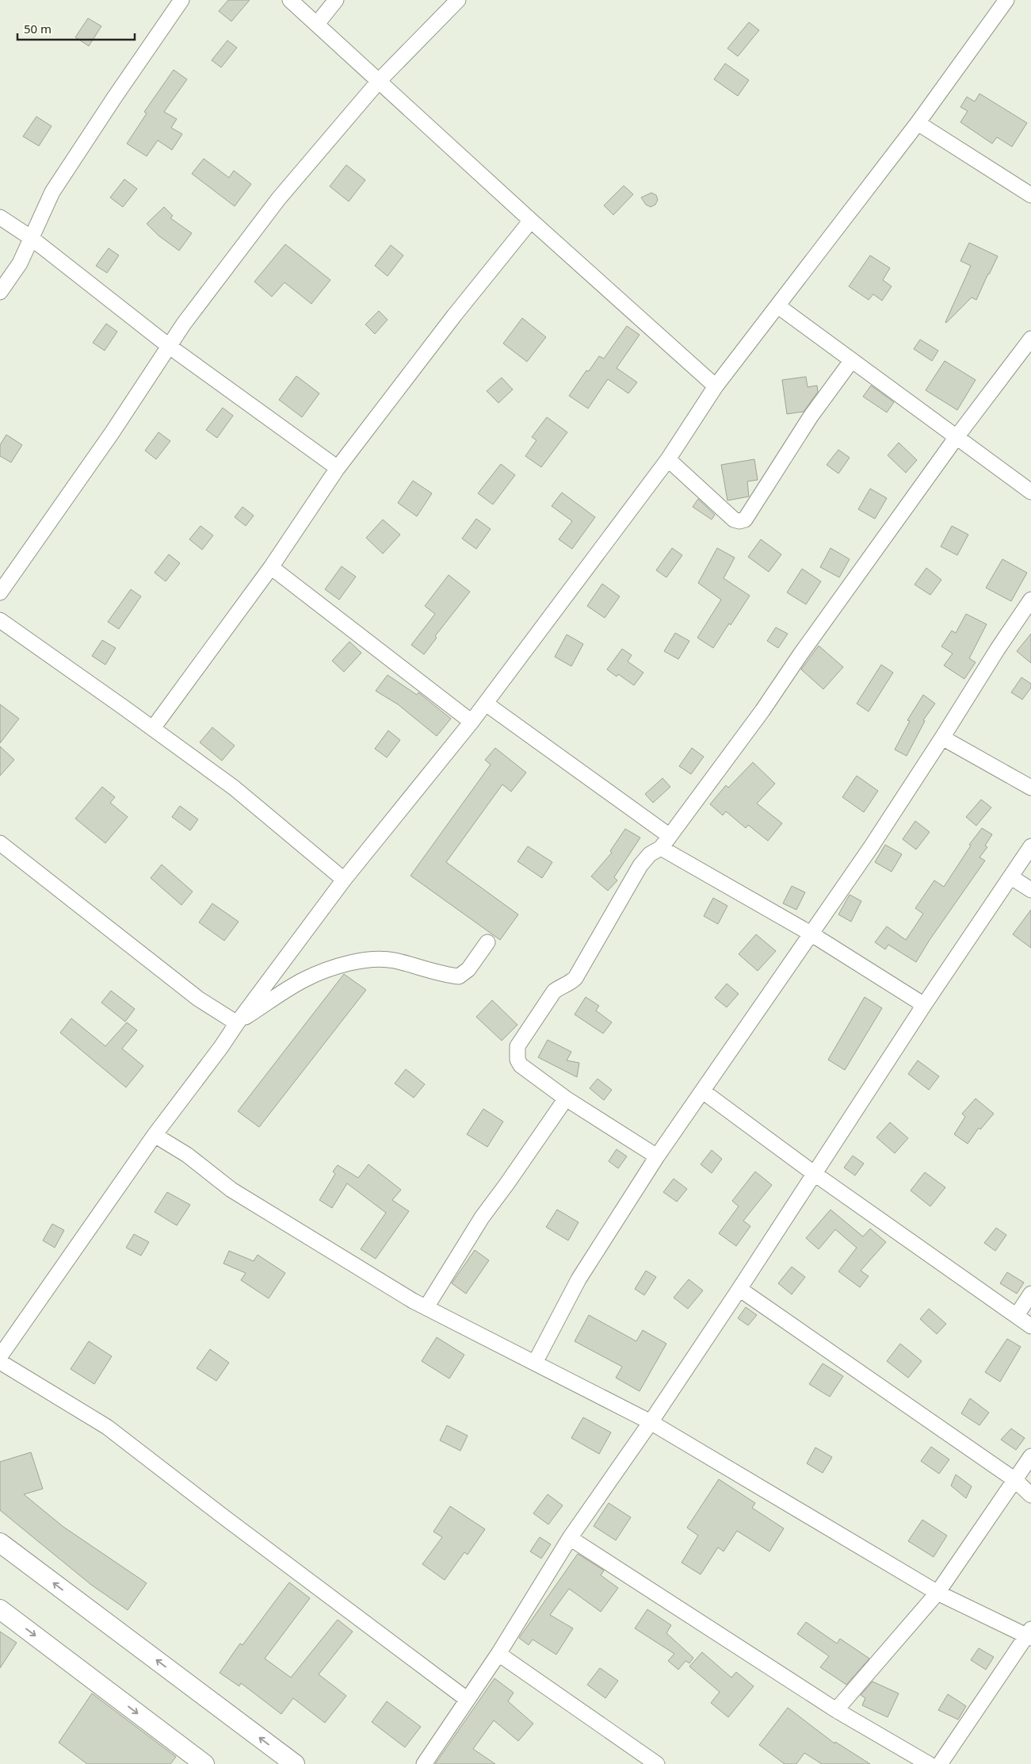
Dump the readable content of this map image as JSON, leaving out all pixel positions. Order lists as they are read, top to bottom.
{
  "scale_bar": "50 m"
}
